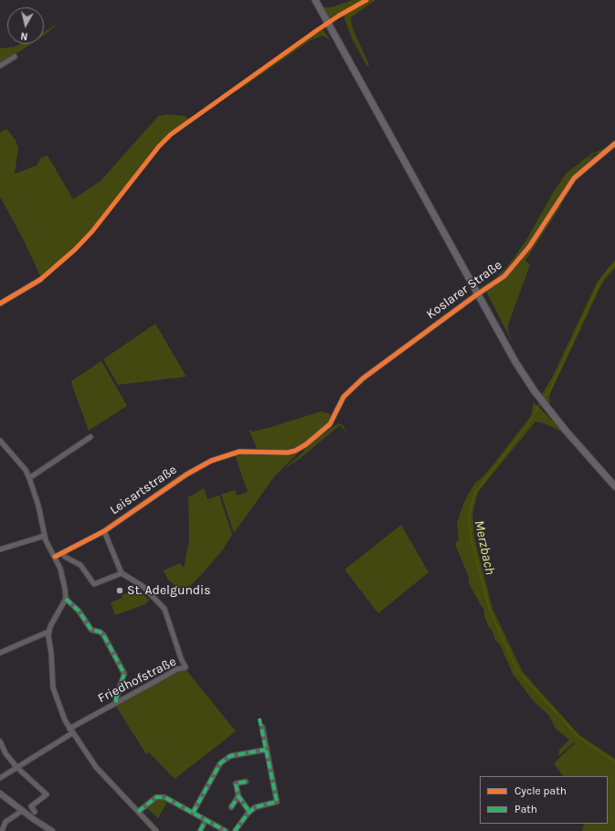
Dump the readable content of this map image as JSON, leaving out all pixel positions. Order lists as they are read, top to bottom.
{
  "streets": {
    "street": ["Koslarer Straße", "Leisartstraße", "Friedhofstraße"]
  },
  "crossings": [
    ["Koslarer Straße", "Leisartstraße"]
  ],
  "water": ["Merzbach"],
  "places": ["St. Adelgundis"],
  "legend": ["Cycle path", "Path"],
  "north": "bottom"
}
